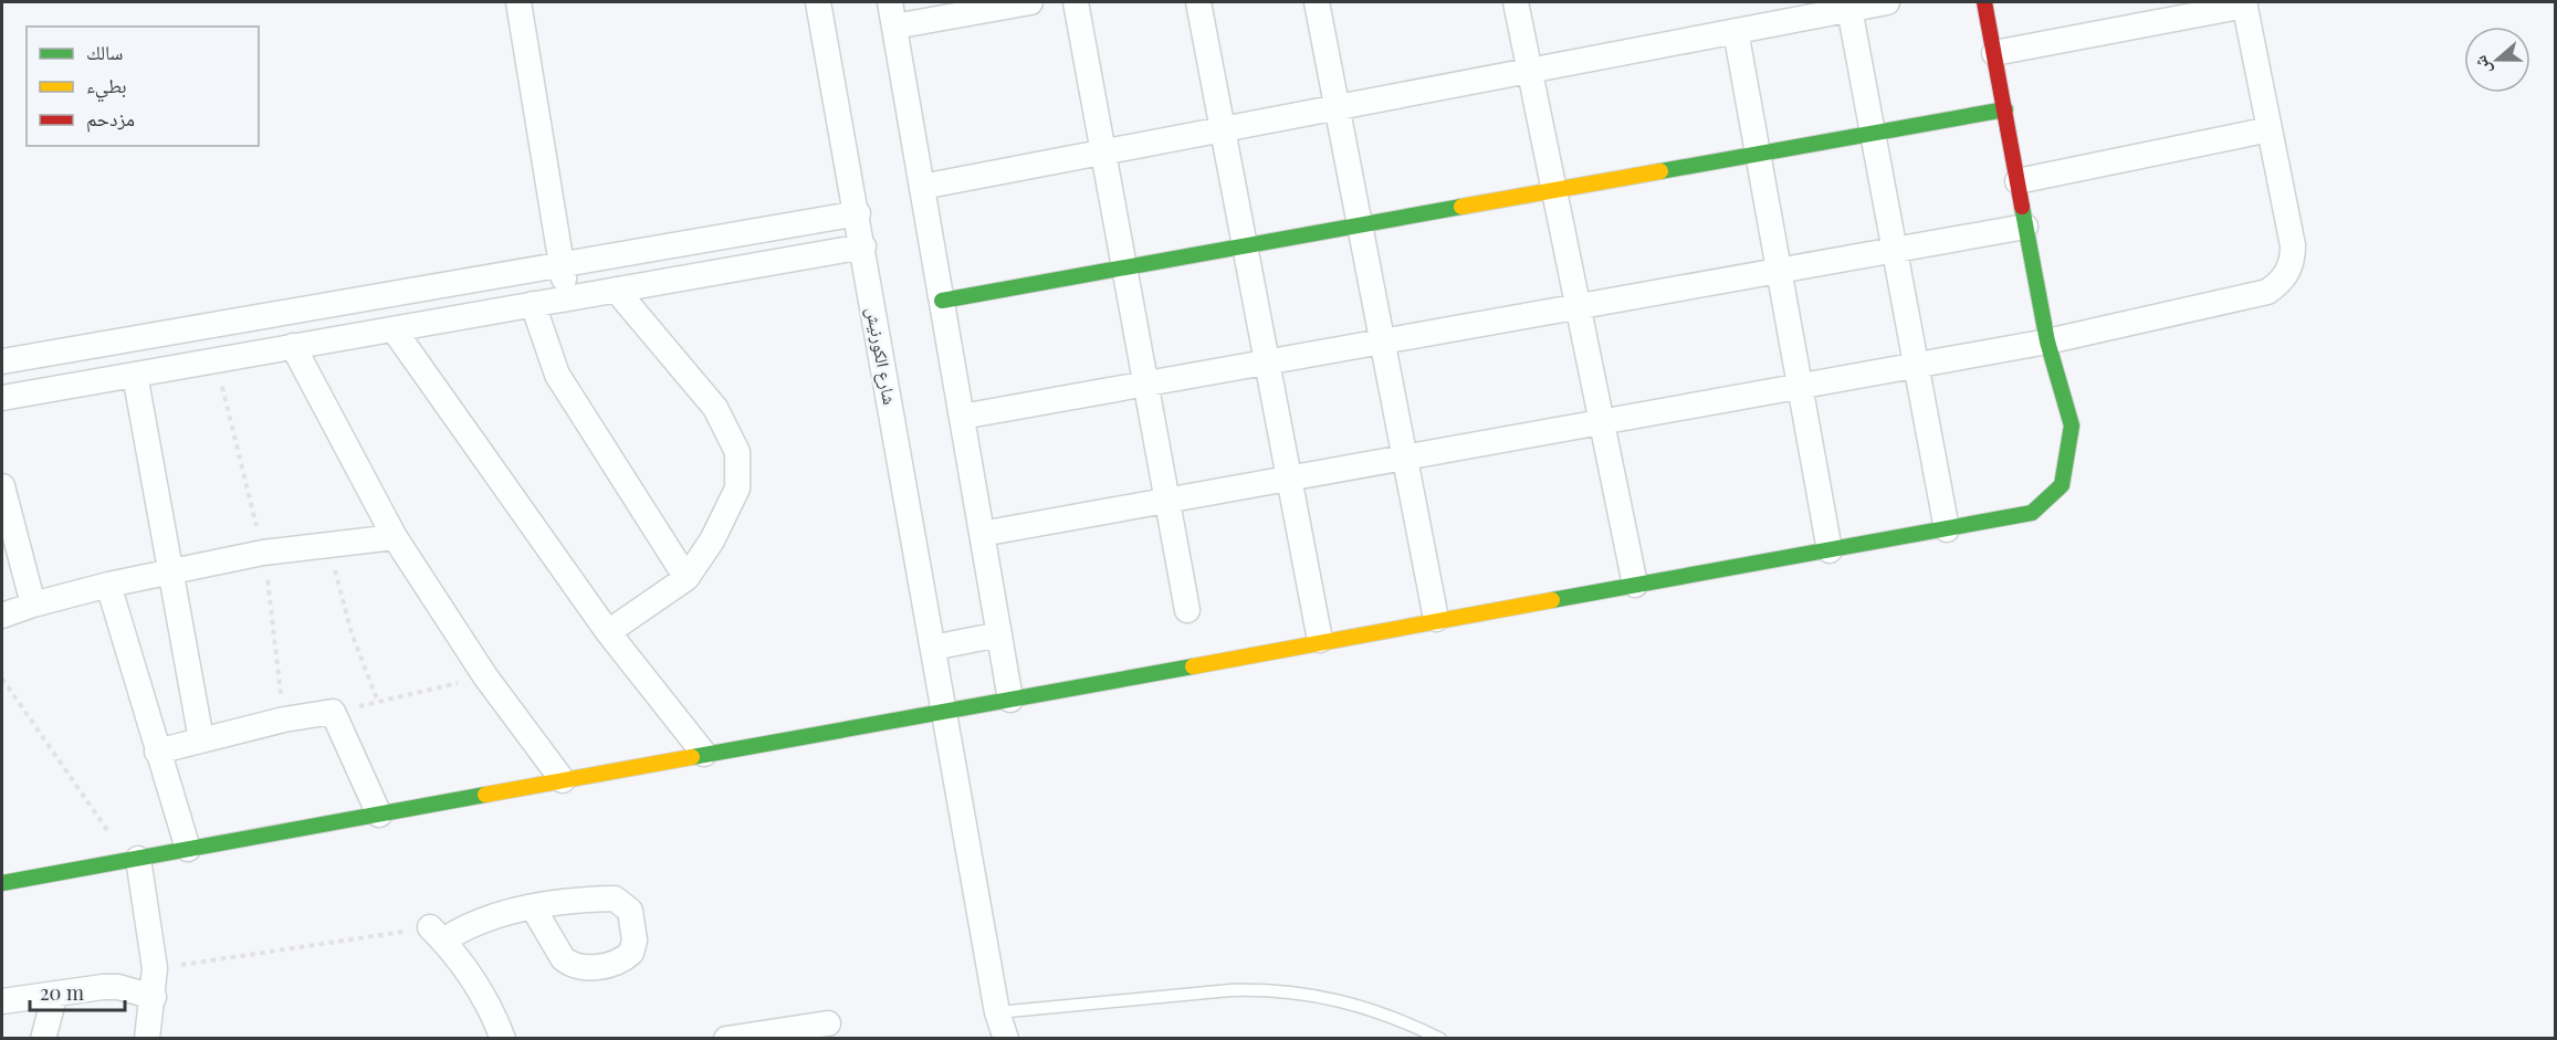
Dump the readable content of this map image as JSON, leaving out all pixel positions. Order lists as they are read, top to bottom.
{
  "streets": {
    "street": ["شارع الكورنيش"]
  },
  "legend": ["سالك", "بطيء", "مزدحم"],
  "scale_bar": "20 m",
  "north": "left"
}
